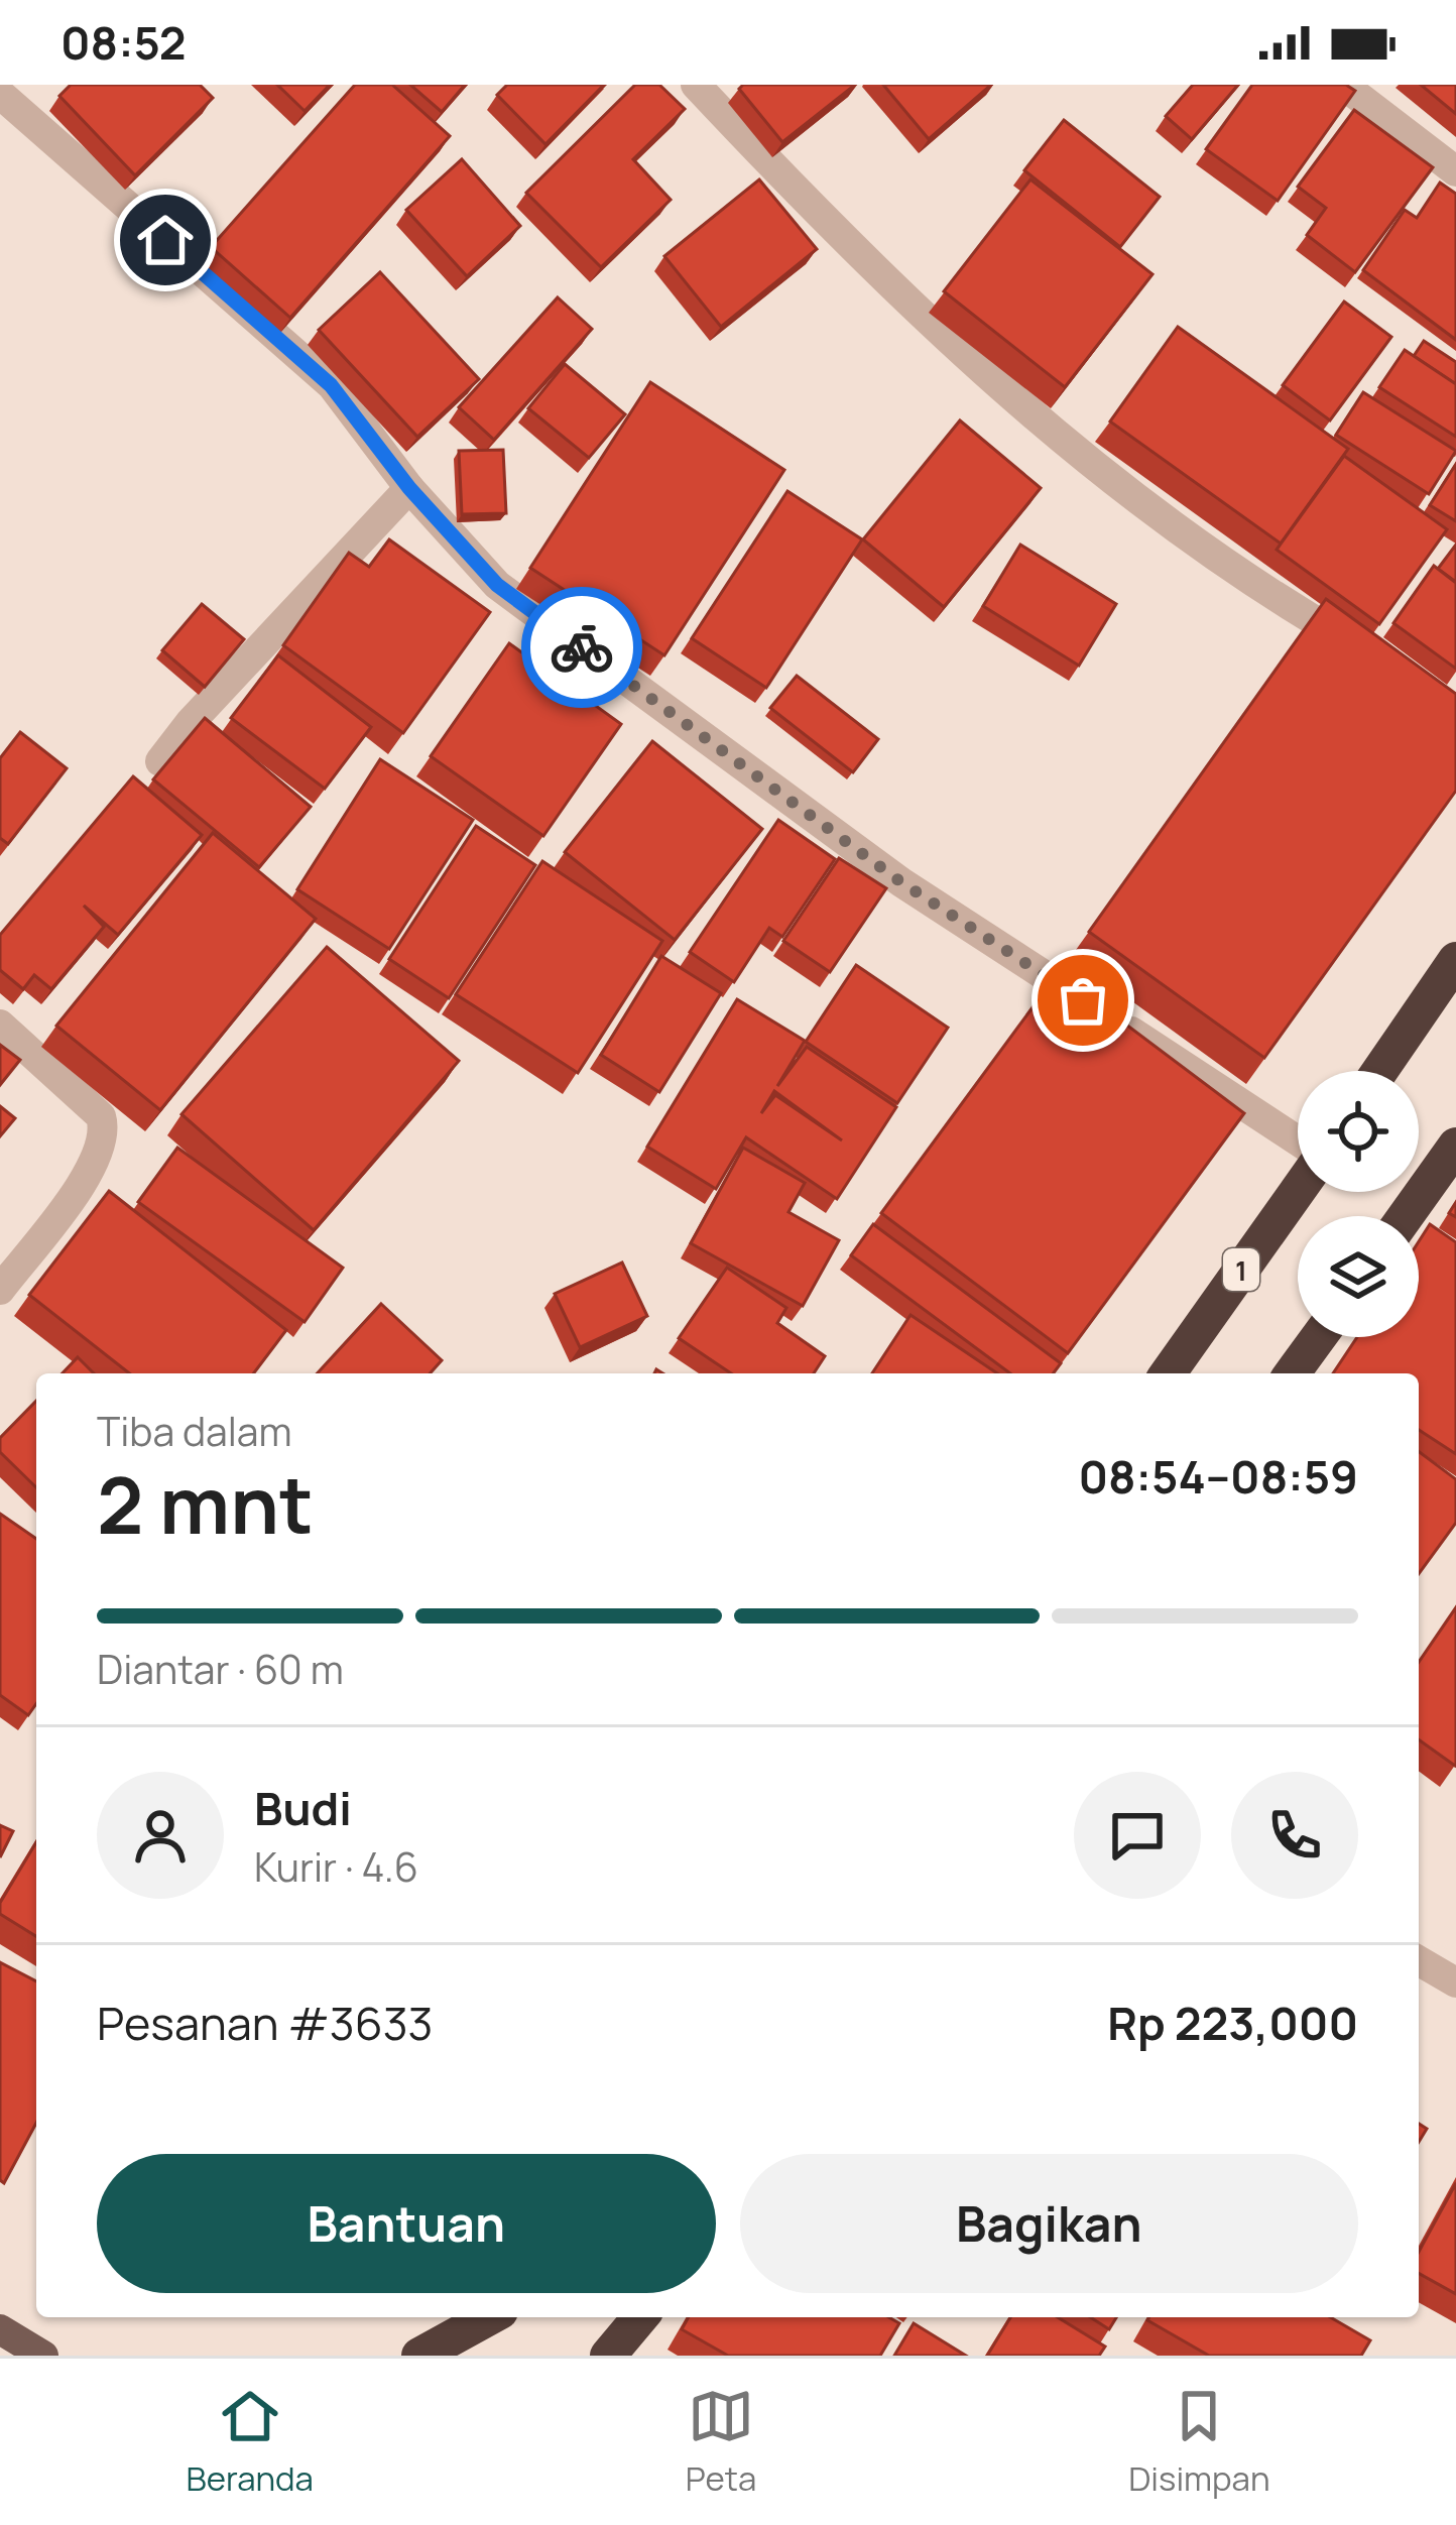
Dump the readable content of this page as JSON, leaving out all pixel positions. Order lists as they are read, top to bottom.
{
  "streets": {
    "highway": ["1"]
  },
  "page": {
    "status": "08:52",
    "heading": ["2 mnt", "Tiba dalam", "08:54–08:59"],
    "panel": [
      "Budi",
      "Kurir · 4.6",
      "Pesanan #3633",
      "Rp 223,000"
    ],
    "bar": "Diantar · 60 m",
    "buttons": ["Bantuan", "Bagikan"],
    "tabs": ["Beranda", "Peta", "Disimpan"]
  }
}
